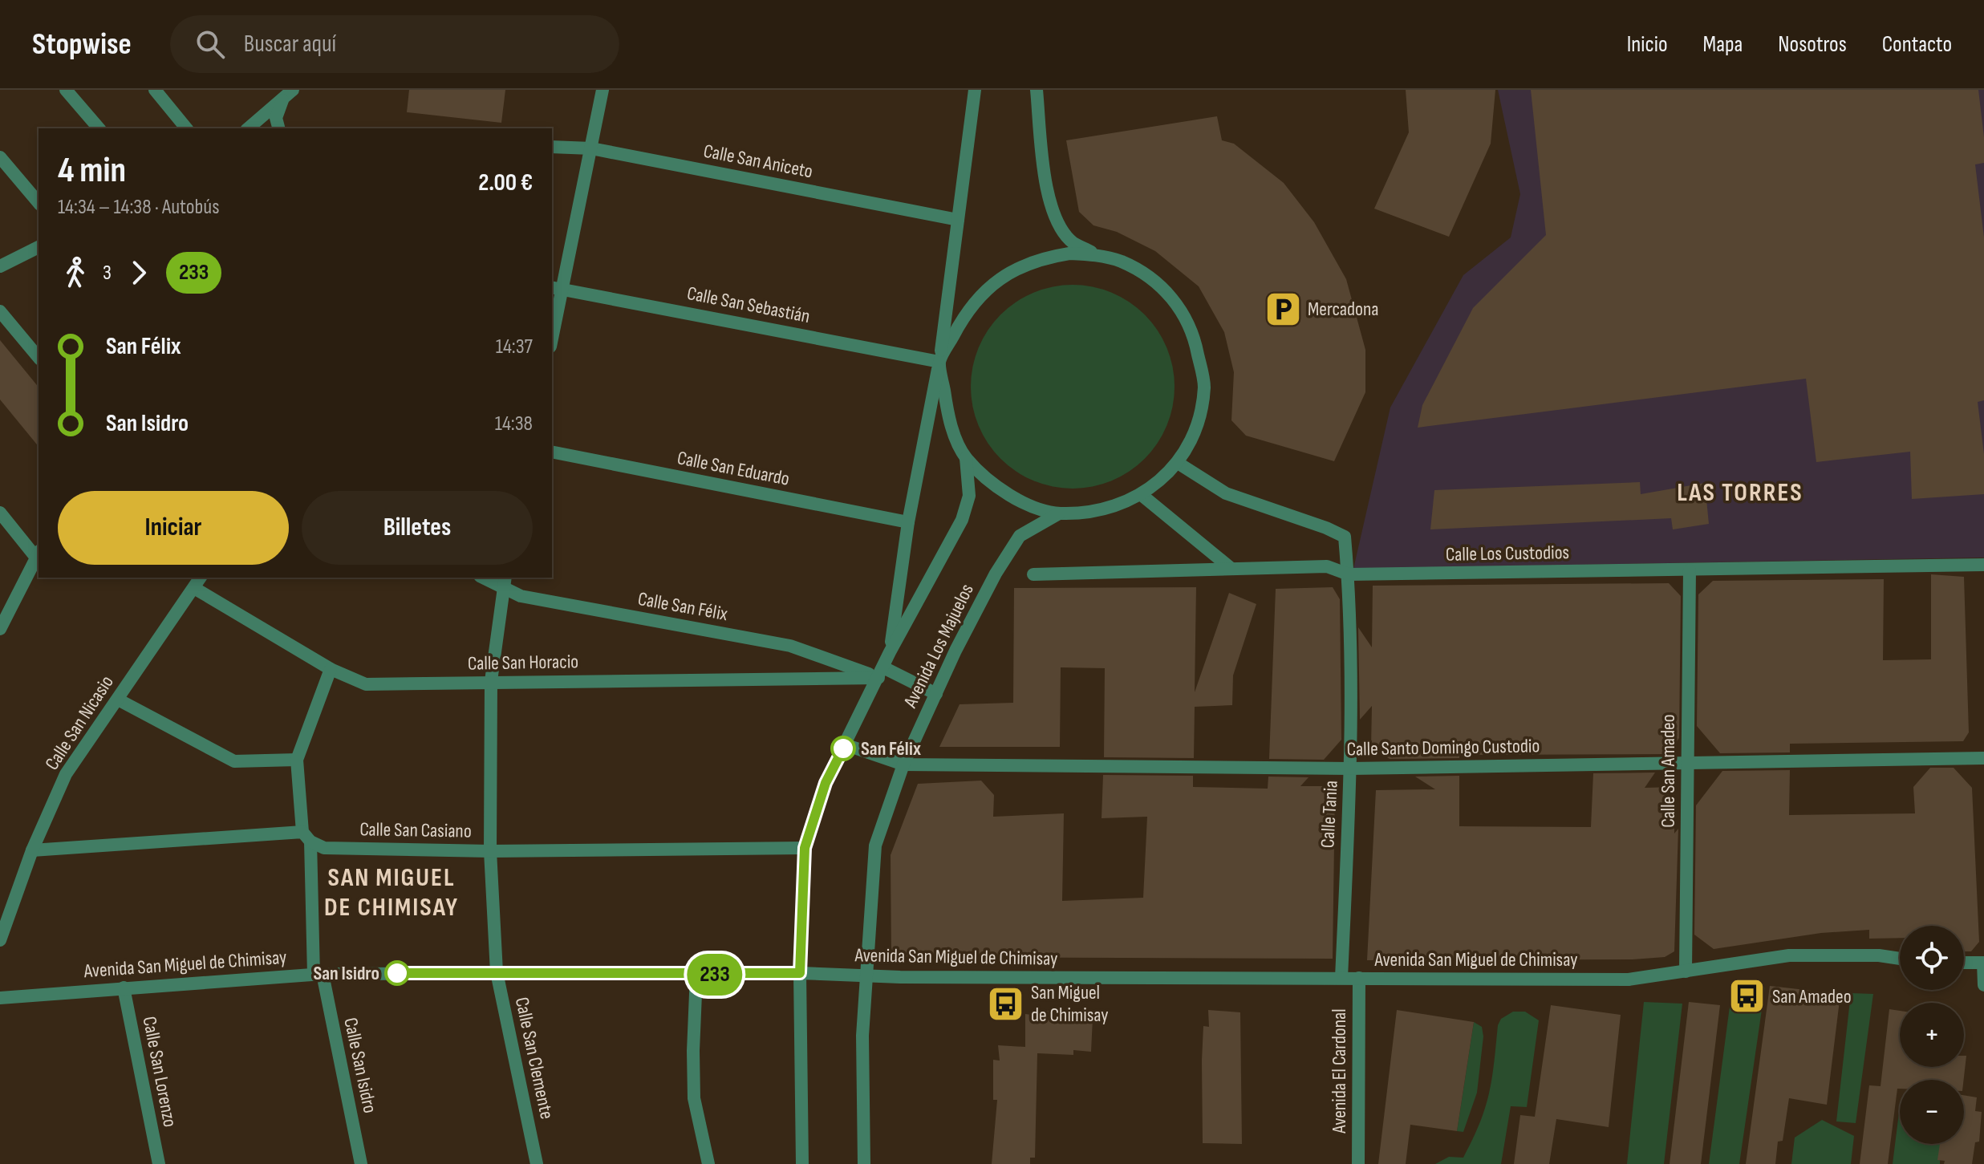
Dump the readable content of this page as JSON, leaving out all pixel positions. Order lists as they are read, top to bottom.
{
  "streets": {
    "street": [
      "Calle San Aniceto",
      "Calle San Sebastián",
      "Calle San Eduardo",
      "Calle Los Custodios",
      "Calle San Félix",
      "Avenida Los Majuelos",
      "Calle San Horacio",
      "Calle San Nicasio",
      "Calle Santo Domingo Custodio",
      "Calle San Amadeo",
      "Calle Tania",
      "Calle San Casiano",
      "Avenida San Miguel de Chimisay",
      "Calle San Clemente",
      "Calle San Isidro",
      "Avenida El Cardonal",
      "Calle San Lorenzo"
    ]
  },
  "crossings": [
    ["Calle San Aniceto", "Avenida Los Majuelos"],
    ["Calle San Sebastián", "Avenida Los Majuelos"],
    ["Calle San Eduardo", "Avenida Los Majuelos"],
    ["Calle Los Custodios", "Calle San Amadeo"],
    ["Calle Los Custodios", "Calle Tania"],
    ["Calle San Félix", "Avenida Los Majuelos"],
    ["Calle San Félix", "Calle San Horacio"],
    ["Calle San Félix", "Calle San Clemente"],
    ["Avenida Los Majuelos", "Calle San Horacio"],
    ["Avenida Los Majuelos", "Calle Santo Domingo Custodio"],
    ["Avenida Los Majuelos", "Calle San Casiano"],
    ["Avenida Los Majuelos", "Avenida San Miguel de Chimisay"],
    ["Calle San Horacio", "Calle San Nicasio"],
    ["Calle San Horacio", "Calle San Clemente"],
    ["Calle San Horacio", "Calle San Isidro"],
    ["Calle San Nicasio", "Calle San Casiano"],
    ["Calle Santo Domingo Custodio", "Calle San Amadeo"],
    ["Calle Santo Domingo Custodio", "Calle Tania"],
    ["Calle San Amadeo", "Avenida San Miguel de Chimisay"],
    ["Calle Tania", "Avenida San Miguel de Chimisay"],
    ["Calle San Casiano", "Calle San Clemente"],
    ["Calle San Casiano", "Calle San Isidro"],
    ["Avenida San Miguel de Chimisay", "Calle San Clemente"],
    ["Avenida San Miguel de Chimisay", "Calle San Isidro"],
    ["Avenida San Miguel de Chimisay", "Avenida El Cardonal"],
    ["Avenida San Miguel de Chimisay", "Calle San Lorenzo"]
  ],
  "districts": ["LAS TORRES", "SAN MIGUEL DE CHIMISAY"],
  "places": {
    "parking": ["Mercadona"],
    "other": ["San Félix", "San Isidro"],
    "bus stop": ["San Amadeo", "San Miguel de Chimisay"]
  },
  "lines": ["bus line 233"],
  "page": {
    "header": "Stopwise",
    "search": "Buscar aquí",
    "nav": [
      "Inicio",
      "Mapa",
      "Nosotros",
      "Contacto"
    ],
    "on_map": "233",
    "heading": ["4 min", "14:34 – 14:38 · Autobús", "2.00 €"],
    "legs": ["3", "233"],
    "list": [
      {
        "name": "San Félix",
        "value": "14:37"
      },
      {
        "name": "San Isidro",
        "value": "14:38"
      }
    ],
    "buttons": ["Iniciar", "Billetes"],
    "map_buttons": ["+", "−"]
  }
}
